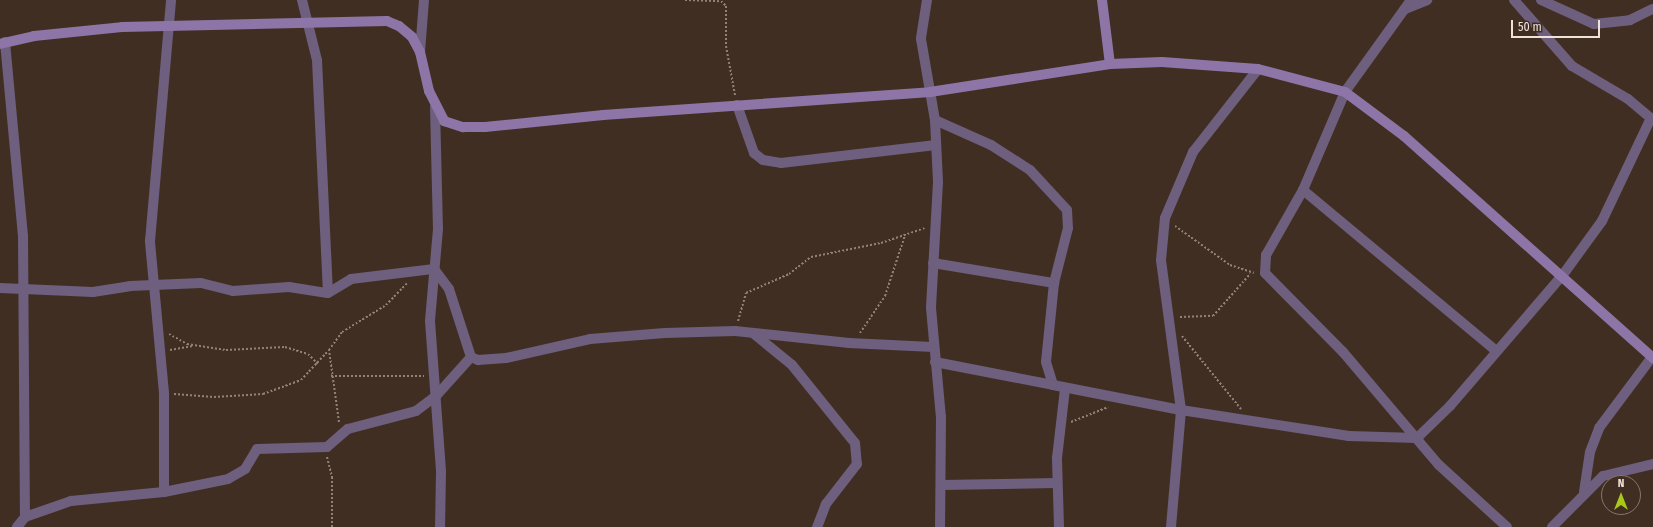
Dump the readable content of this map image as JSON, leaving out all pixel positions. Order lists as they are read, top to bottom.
{
  "scale_bar": "50 m",
  "north": "top"
}
